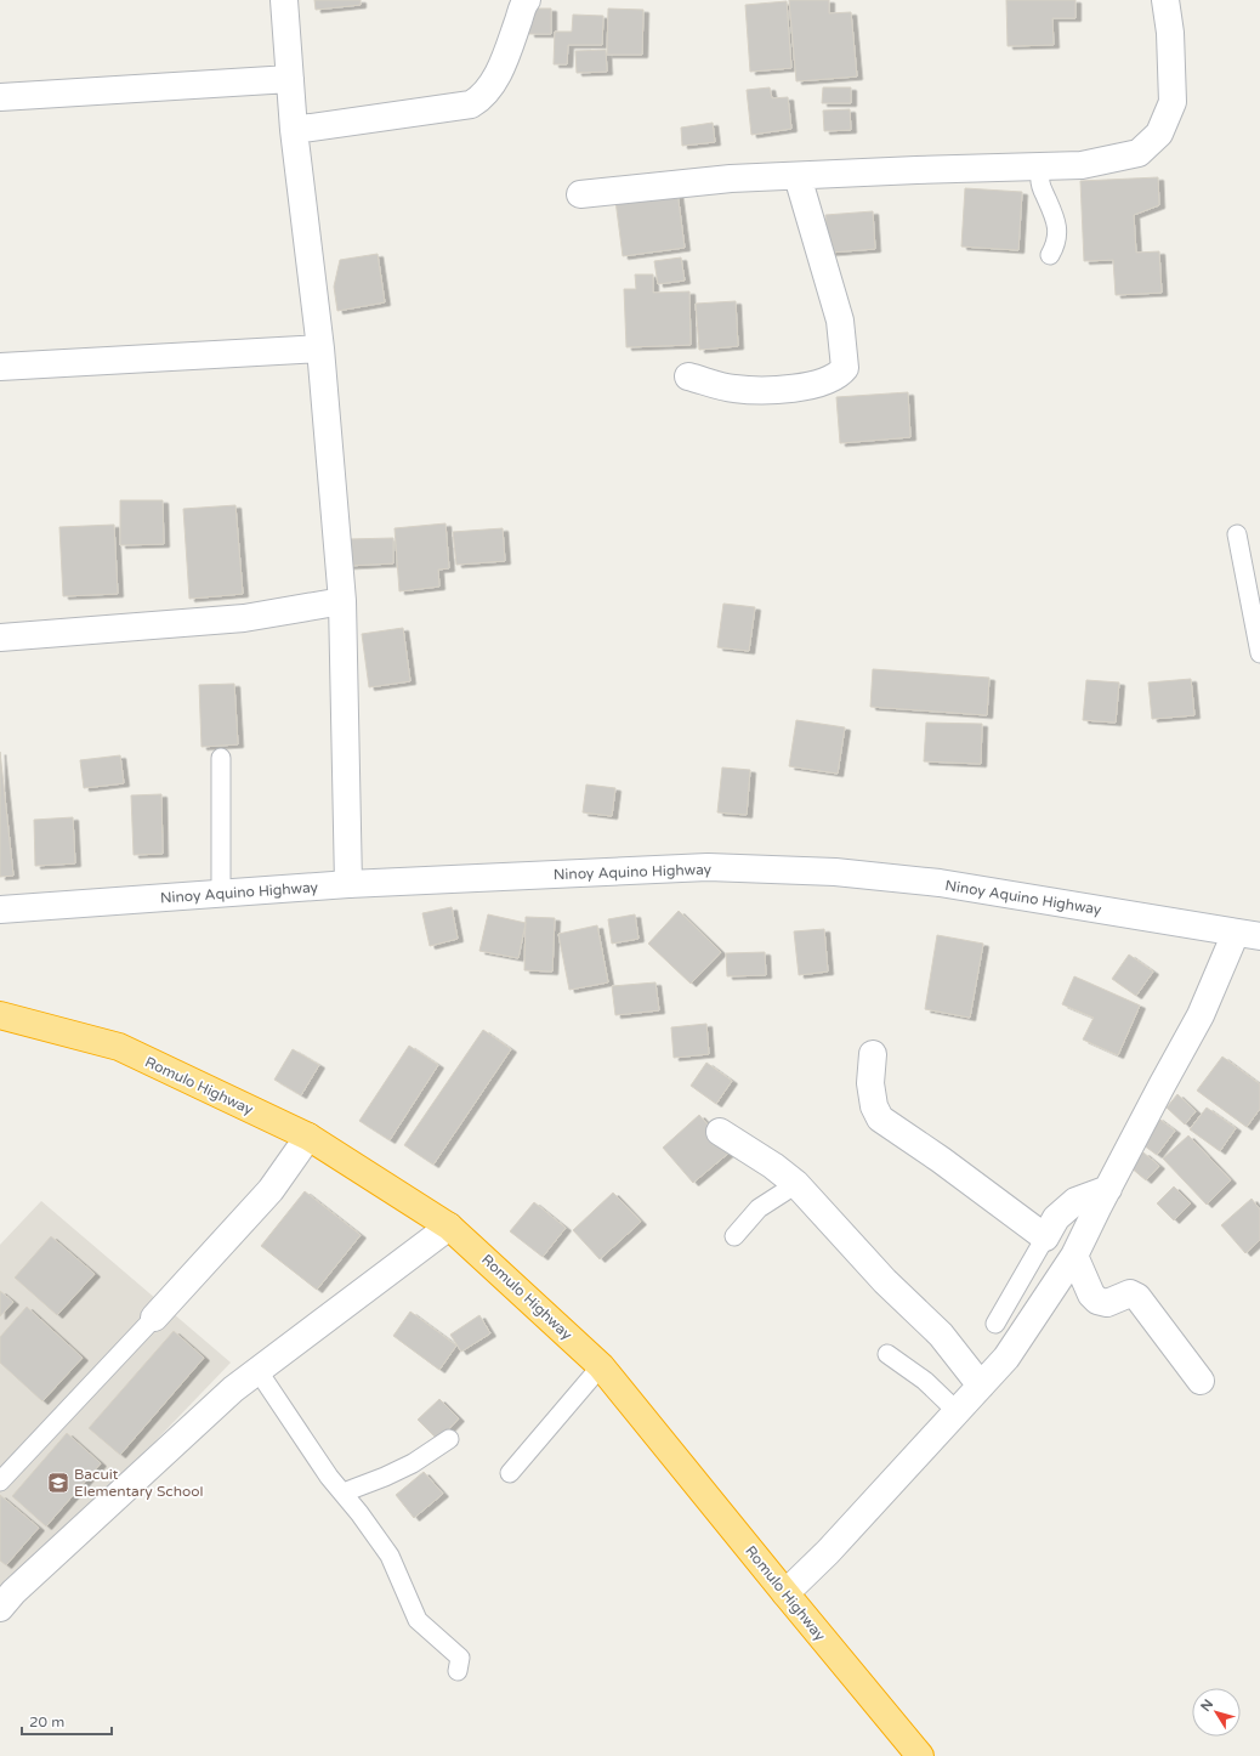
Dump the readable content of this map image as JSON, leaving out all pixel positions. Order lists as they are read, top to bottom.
{
  "streets": {
    "highway": ["Romulo Highway"],
    "street": ["Ninoy Aquino Highway"]
  },
  "places": {
    "school or university": ["Bacuit Elementary School"]
  },
  "scale_bar": "20 m",
  "north": "top left"
}
